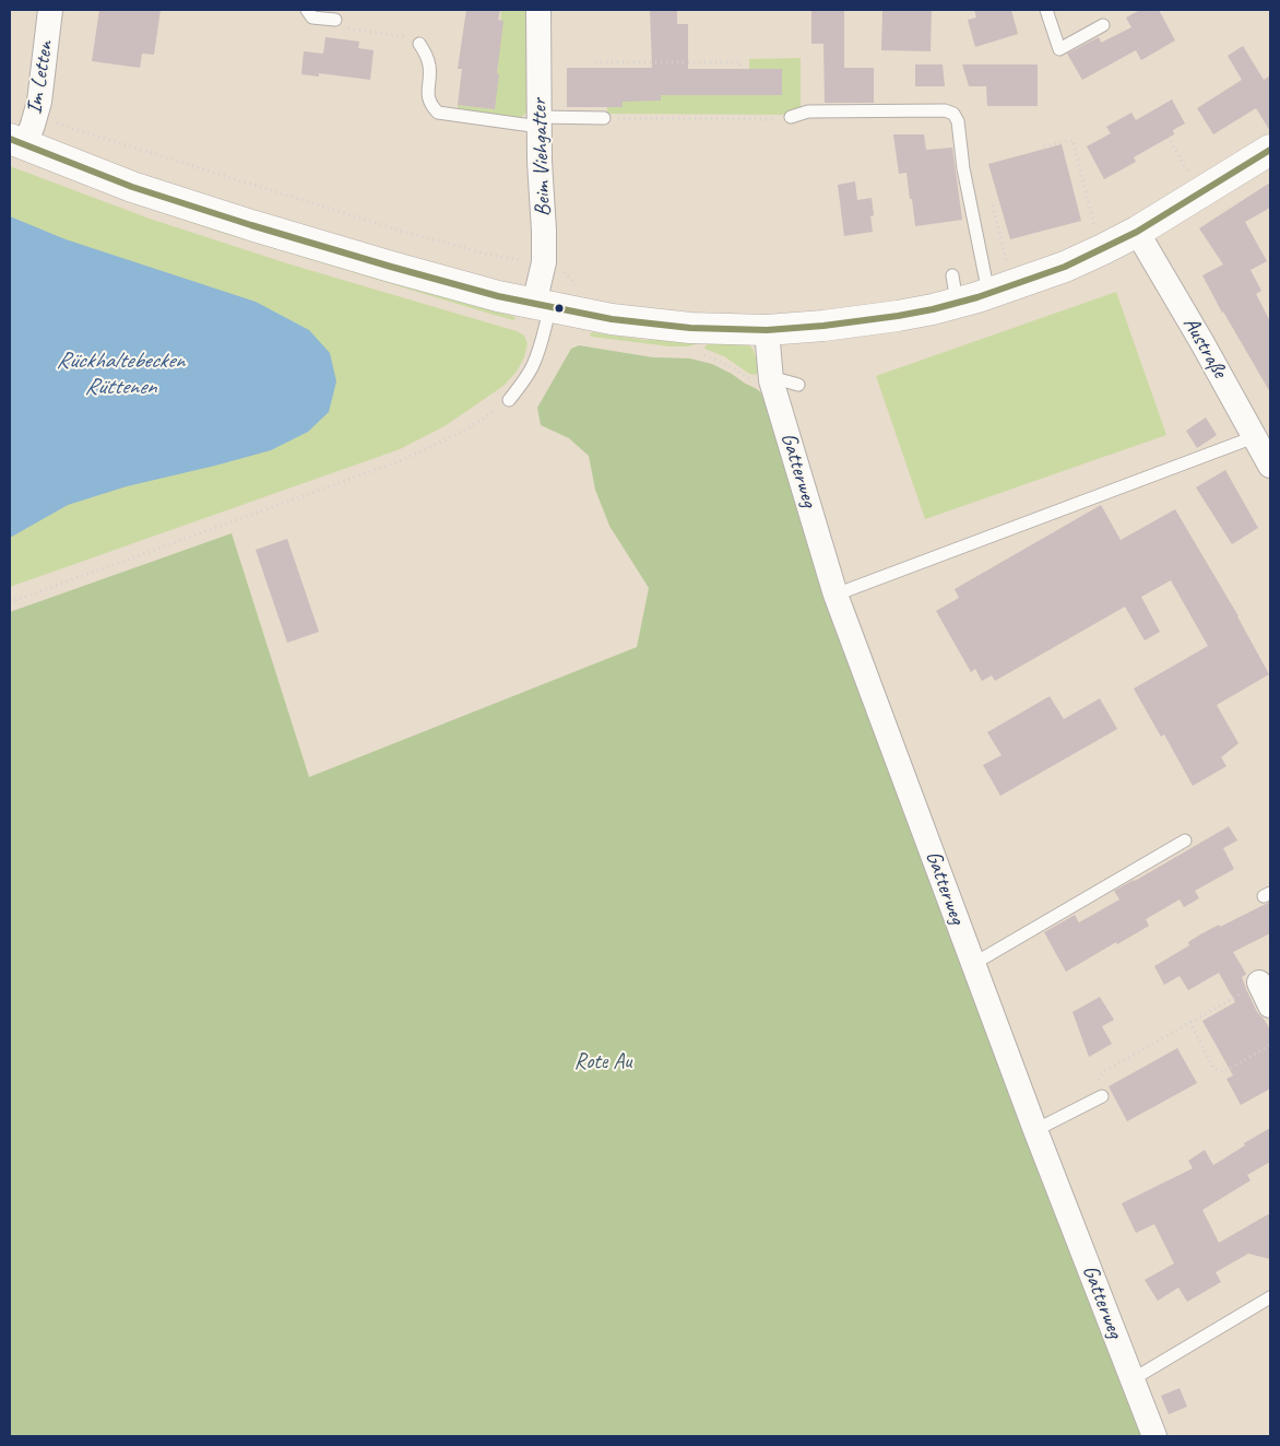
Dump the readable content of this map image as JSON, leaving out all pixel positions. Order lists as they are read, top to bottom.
{
  "streets": {
    "street": [
      "Im Letten",
      "Beim Viehgatter",
      "Austraße",
      "Gatterweg"
    ]
  },
  "water": ["Rückhaltebecken Rüttenen"],
  "parks": ["Rote Au"]
}
